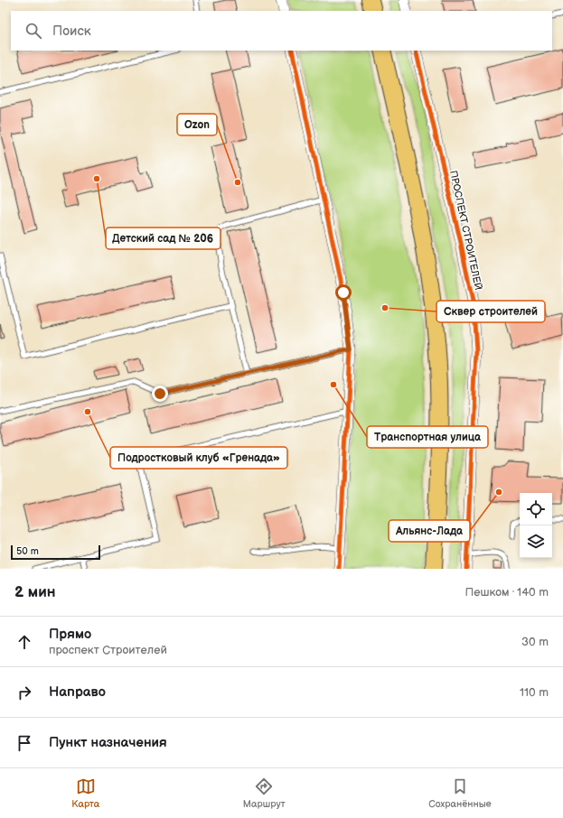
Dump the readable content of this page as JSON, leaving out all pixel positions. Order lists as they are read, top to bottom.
{
  "streets": {
    "street": ["ПРОСПЕКТ СТРОИТЕЛЕЙ"]
  },
  "places": [
    "Детский сад № 206",
    "Ozon",
    "Cквер cтроителей",
    "Транспортная улица",
    "Подростковый клуб «Гренада»",
    "Альянс-Лада"
  ],
  "scale_bar": "50 m",
  "page": {
    "search": "Поиск",
    "scale": "50 m",
    "heading": ["2 мин", "Пешком · 140 m"],
    "list": [
      ["Прямо", "проспект Строителей", "30 m"],
      ["Направо", "110 m"],
      "Пункт назначения"
    ],
    "nav": ["Карта", "Маршрут", "Сохранённые"]
  }
}
